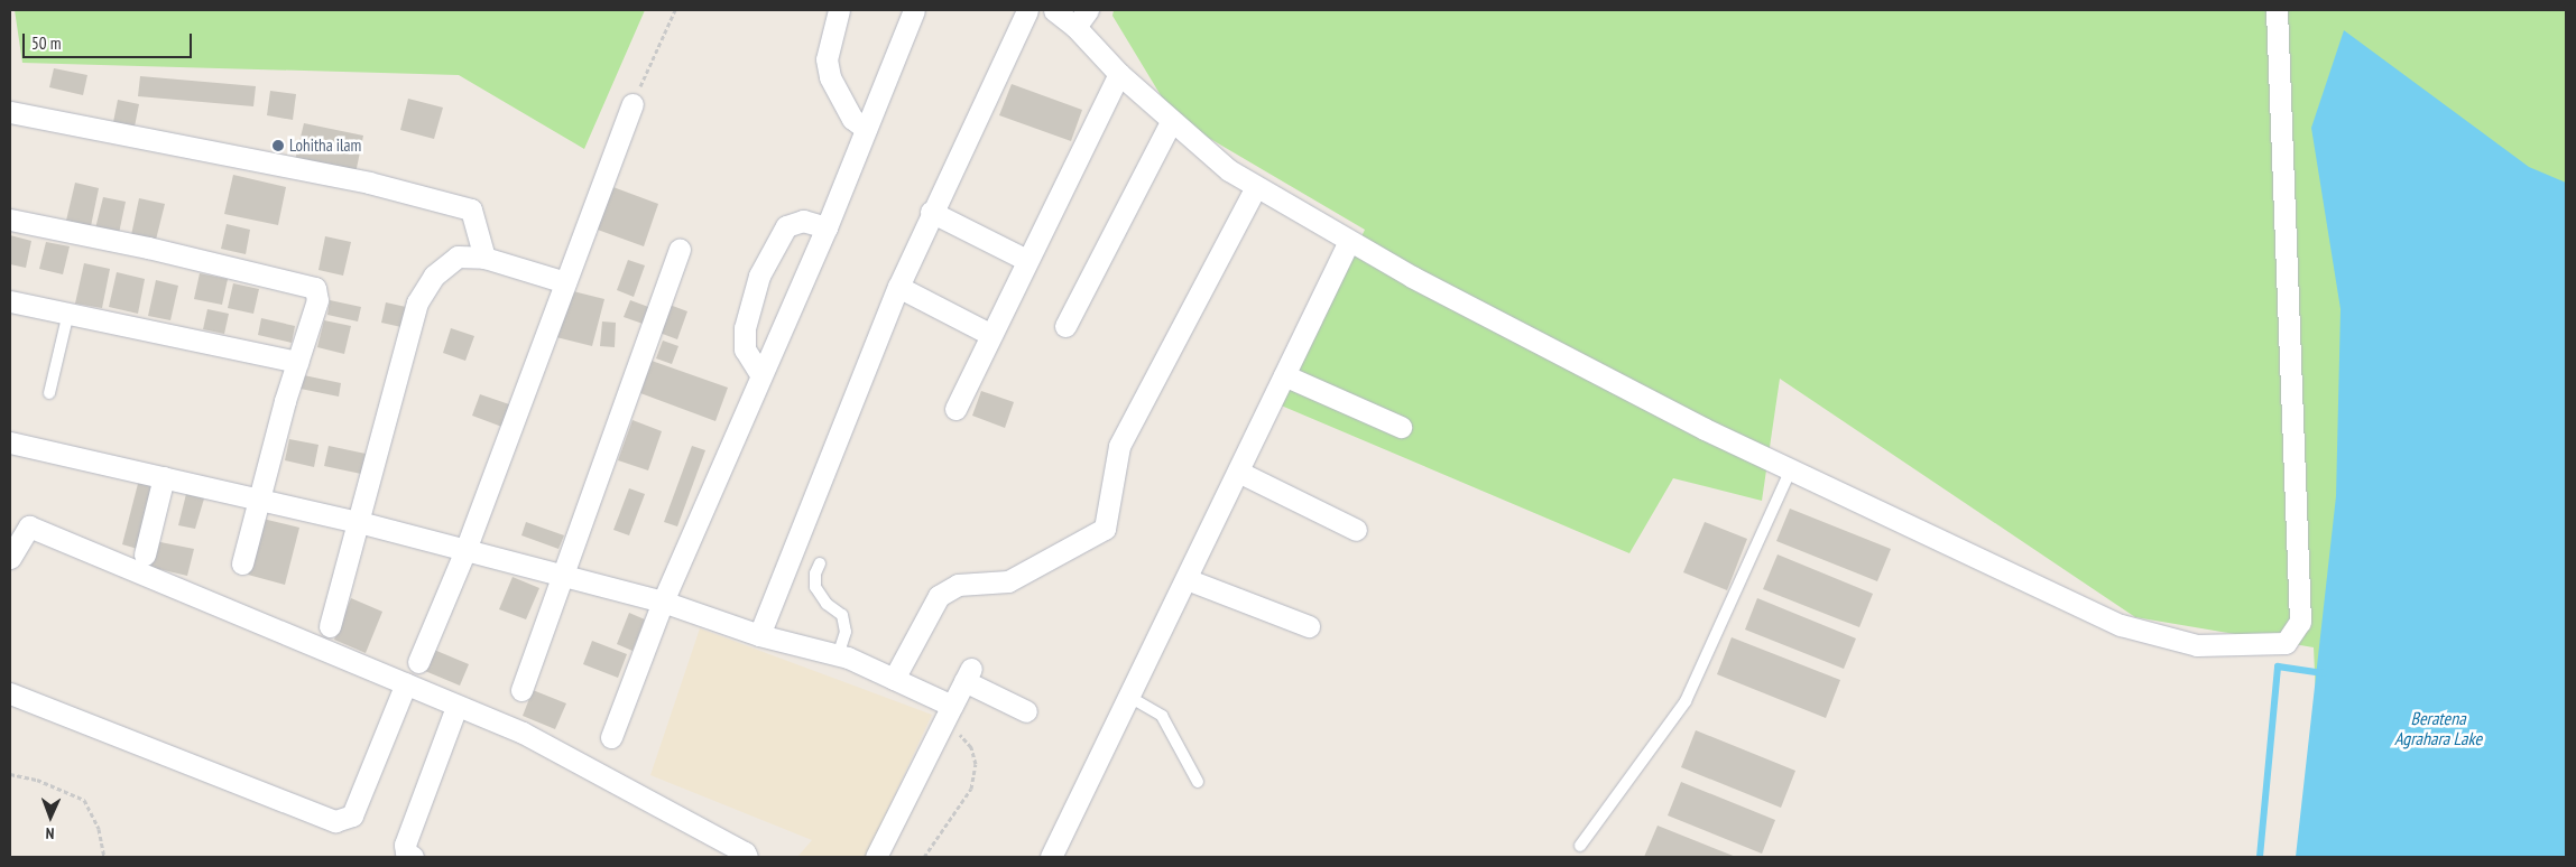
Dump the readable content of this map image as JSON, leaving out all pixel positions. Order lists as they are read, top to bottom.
{
  "water": ["Beratena Agrahara Lake"],
  "places": ["Lohitha ilam"],
  "scale_bar": "50 m",
  "north": "bottom"
}
